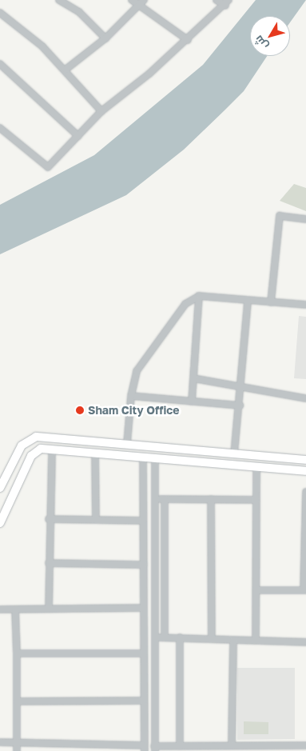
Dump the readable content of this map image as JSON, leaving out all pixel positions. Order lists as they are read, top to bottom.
{
  "places": ["Sham City Office"],
  "north": "bottom left"
}
